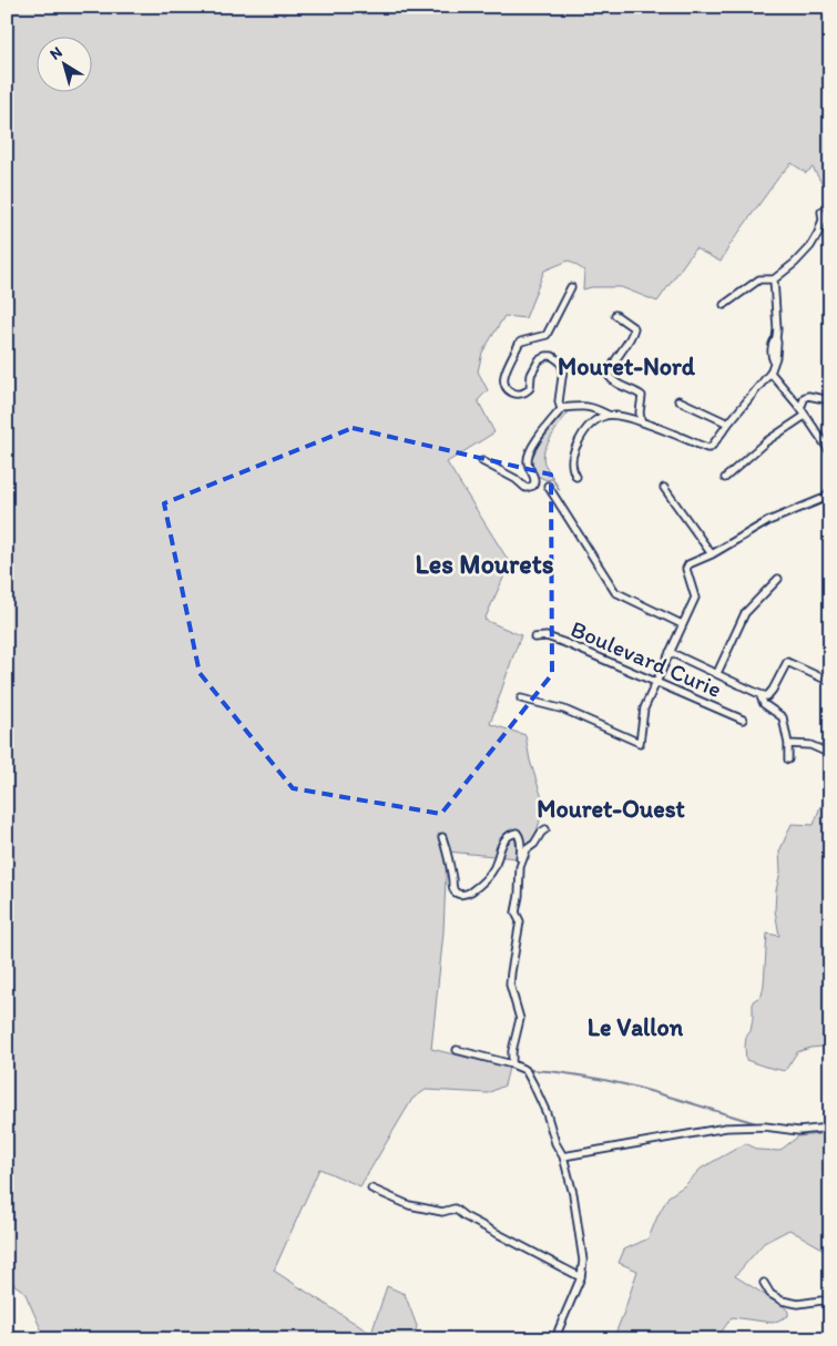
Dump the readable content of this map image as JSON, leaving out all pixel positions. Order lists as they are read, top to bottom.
{
  "streets": {
    "street": ["Boulevard Curie"]
  },
  "districts": [
    "Mouret-Nord",
    "Les Mourets",
    "Mouret-Ouest",
    "Le Vallon"
  ],
  "north": "top left"
}
